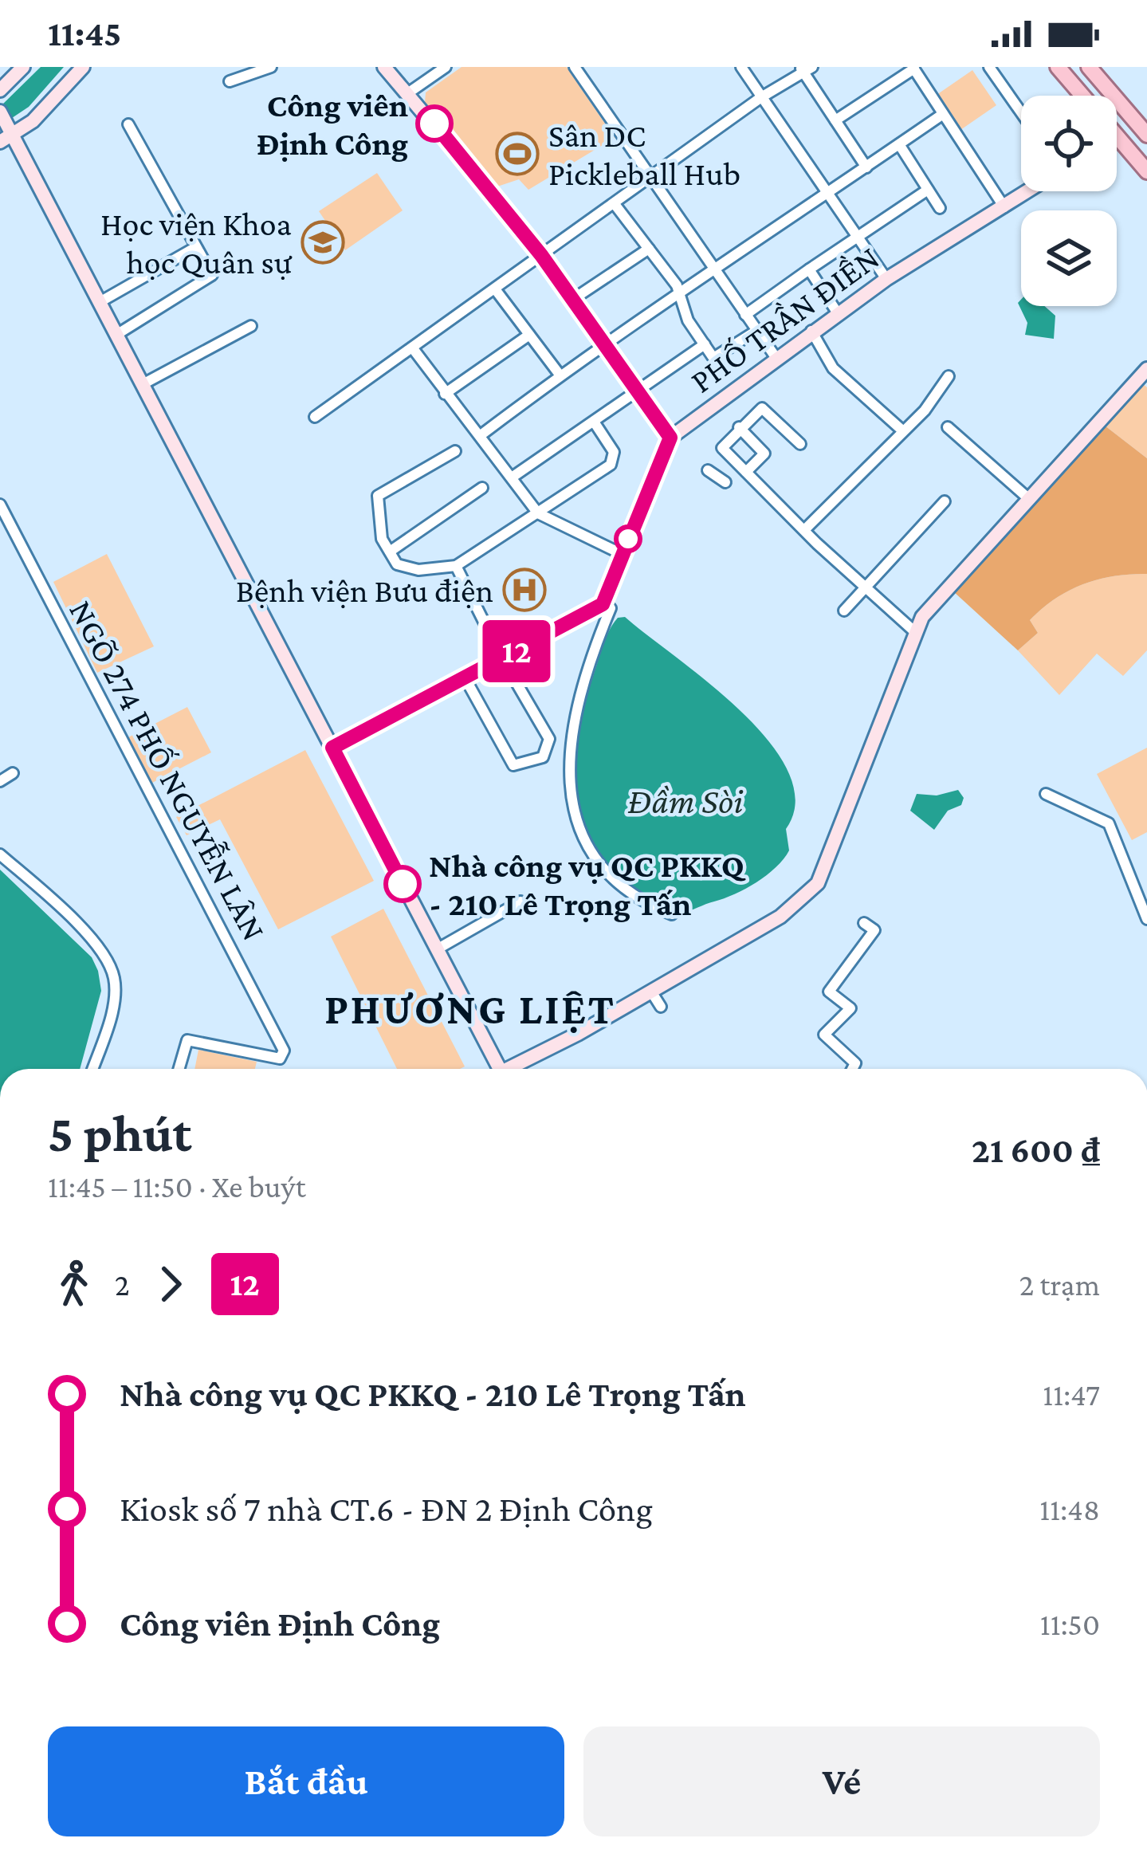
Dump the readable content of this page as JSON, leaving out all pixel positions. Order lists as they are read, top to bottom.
{
  "streets": {
    "street": ["PHỐ TRẦN ĐIỀN", "NGÕ 274 PHỐ NGUYỄN LÂN"]
  },
  "districts": ["PHƯƠNG LIỆT"],
  "water": ["Đầm Sòi"],
  "places": {
    "other": ["Công viên Định Công", "Nhà công vụ QC PKKQ - 210 Lê Trọng Tấn"],
    "sports": ["Sân DC Pickleball Hub"],
    "school or university": ["Học viện Khoa học Quân sự"],
    "hospital": ["Bệnh viện Bưu điện"]
  },
  "lines": ["bus line 12"],
  "page": {
    "status": "11:45",
    "on_map": "12",
    "heading": ["5 phút", "11:45 – 11:50 · Xe buýt", "21 600 ₫"],
    "legs": ["2", "12", "2 trạm"],
    "list": [
      {
        "name": "Nhà công vụ QC PKKQ - 210 Lê Trọng Tấn",
        "value": "11:47"
      },
      {
        "name": "Kiosk số 7 nhà CT.6 - ĐN 2 Định Công",
        "value": "11:48"
      },
      {
        "name": "Công viên Định Công",
        "value": "11:50"
      }
    ],
    "buttons": ["Bắt đầu", "Vé"]
  }
}
